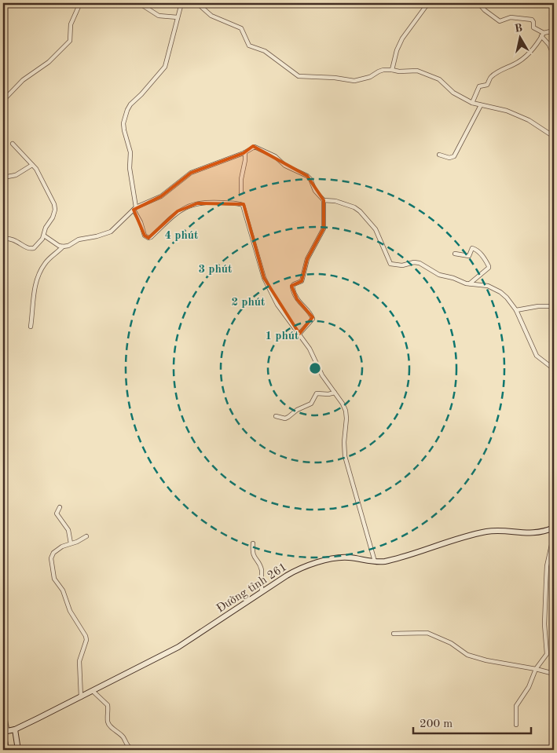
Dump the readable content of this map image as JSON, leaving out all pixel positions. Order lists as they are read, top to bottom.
{
  "streets": {
    "main road": ["Đường tỉnh 261"]
  },
  "scale_bar": "200 m",
  "north": "top",
  "rings": [
    "4 phút",
    "3 phút",
    "2 phút",
    "1 phút"
  ]
}
